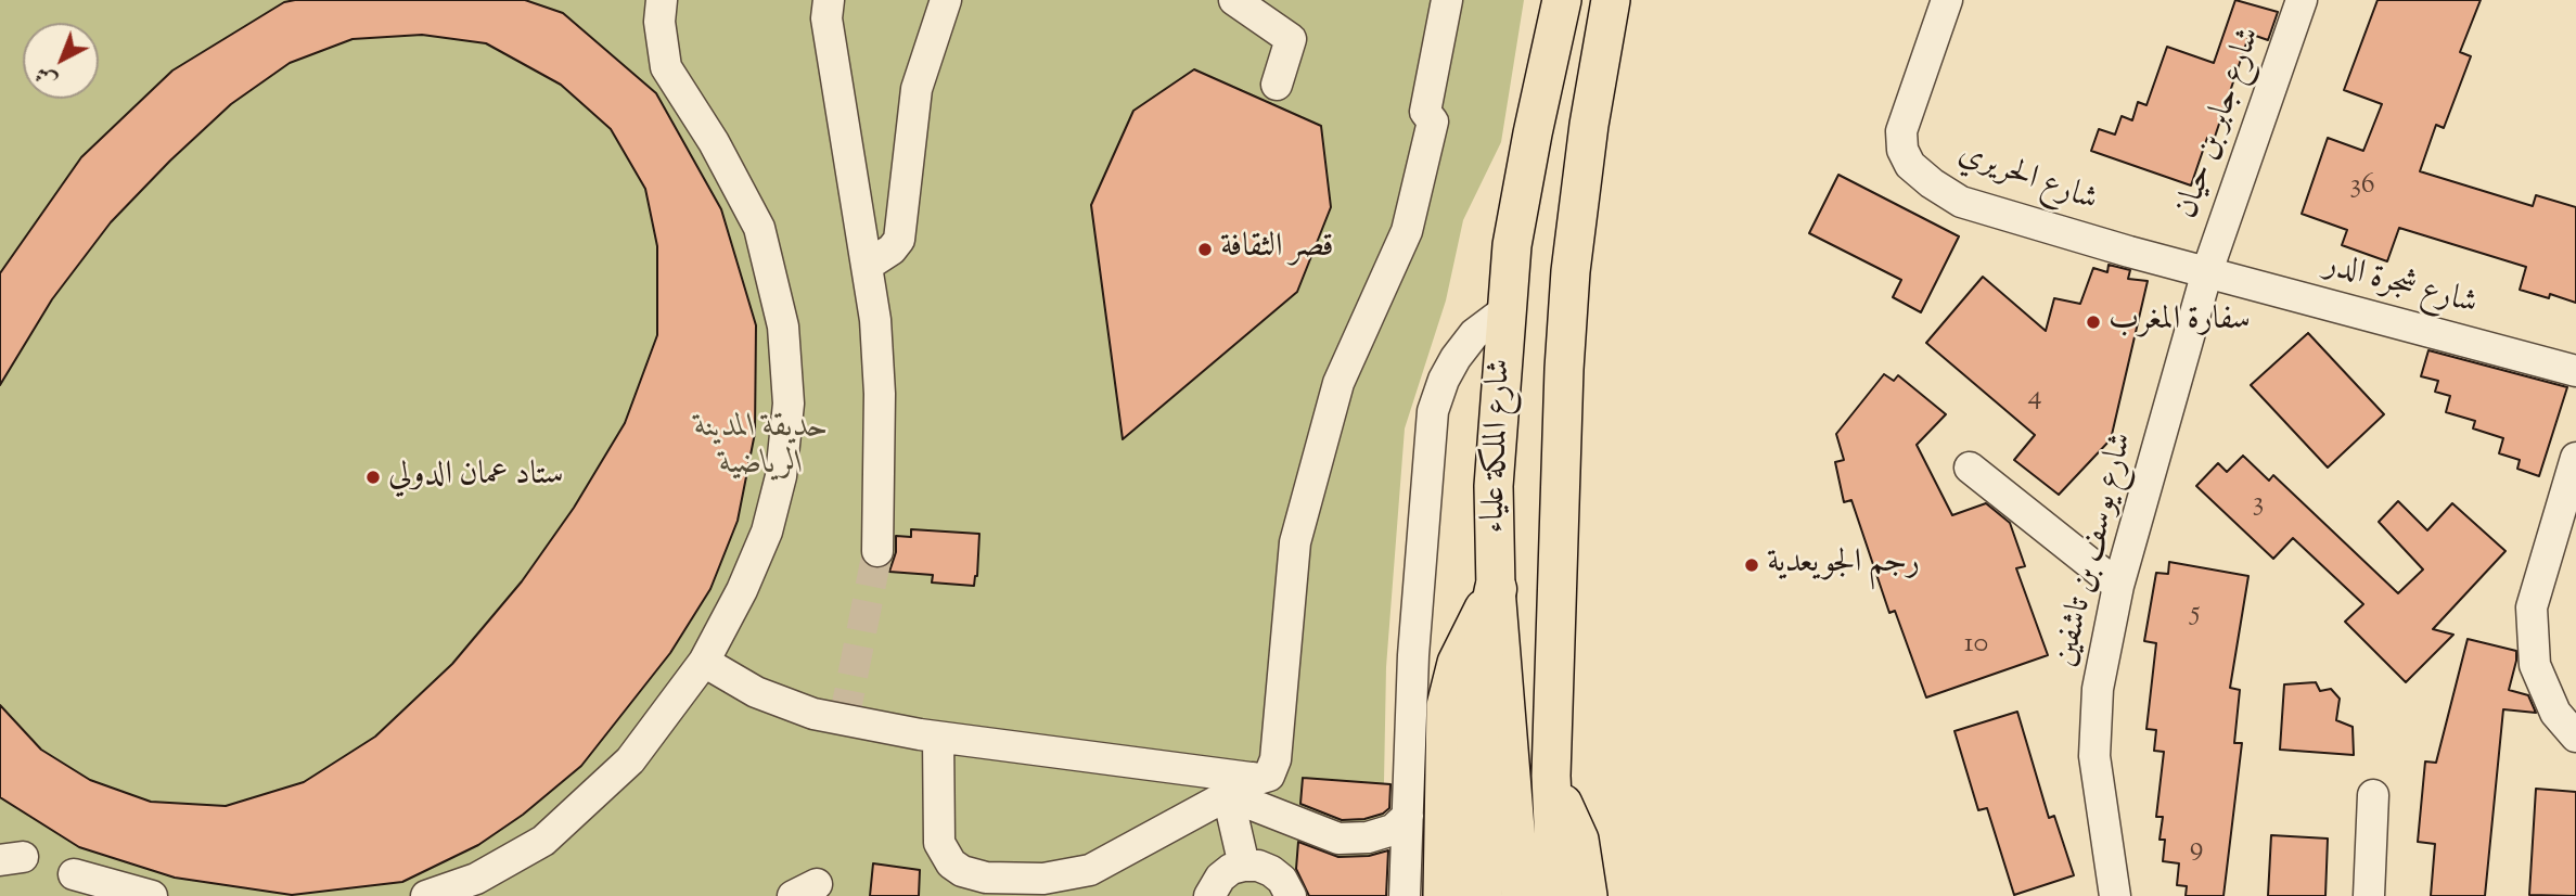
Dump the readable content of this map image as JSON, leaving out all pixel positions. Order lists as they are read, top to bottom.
{
  "streets": {
    "main road": ["شارع الملكة علياء"],
    "street": [
      "شارع جابر بن حيان",
      "شارع الحريري",
      "شارع شجرة الدر",
      "شارع يوسف بن تاشفين"
    ]
  },
  "crossings": [
    ["شارع جابر بن حيان", "شارع الحريري"],
    ["شارع جابر بن حيان", "شارع شجرة الدر"],
    ["شارع جابر بن حيان", "شارع يوسف بن تاشفين"],
    ["شارع الحريري", "شارع شجرة الدر"],
    ["شارع الحريري", "شارع يوسف بن تاشفين"],
    ["شارع شجرة الدر", "شارع يوسف بن تاشفين"]
  ],
  "parks": ["حديقة المدينة الرياضية"],
  "places": [
    "قصر الثقافة",
    "سفارة المغرب",
    "ستاد عمان الدولي",
    "رجم الجويعدية"
  ],
  "house_numbers": [
    "36",
    "4",
    "3",
    "5",
    "10",
    "9"
  ],
  "north": "bottom left"
}
